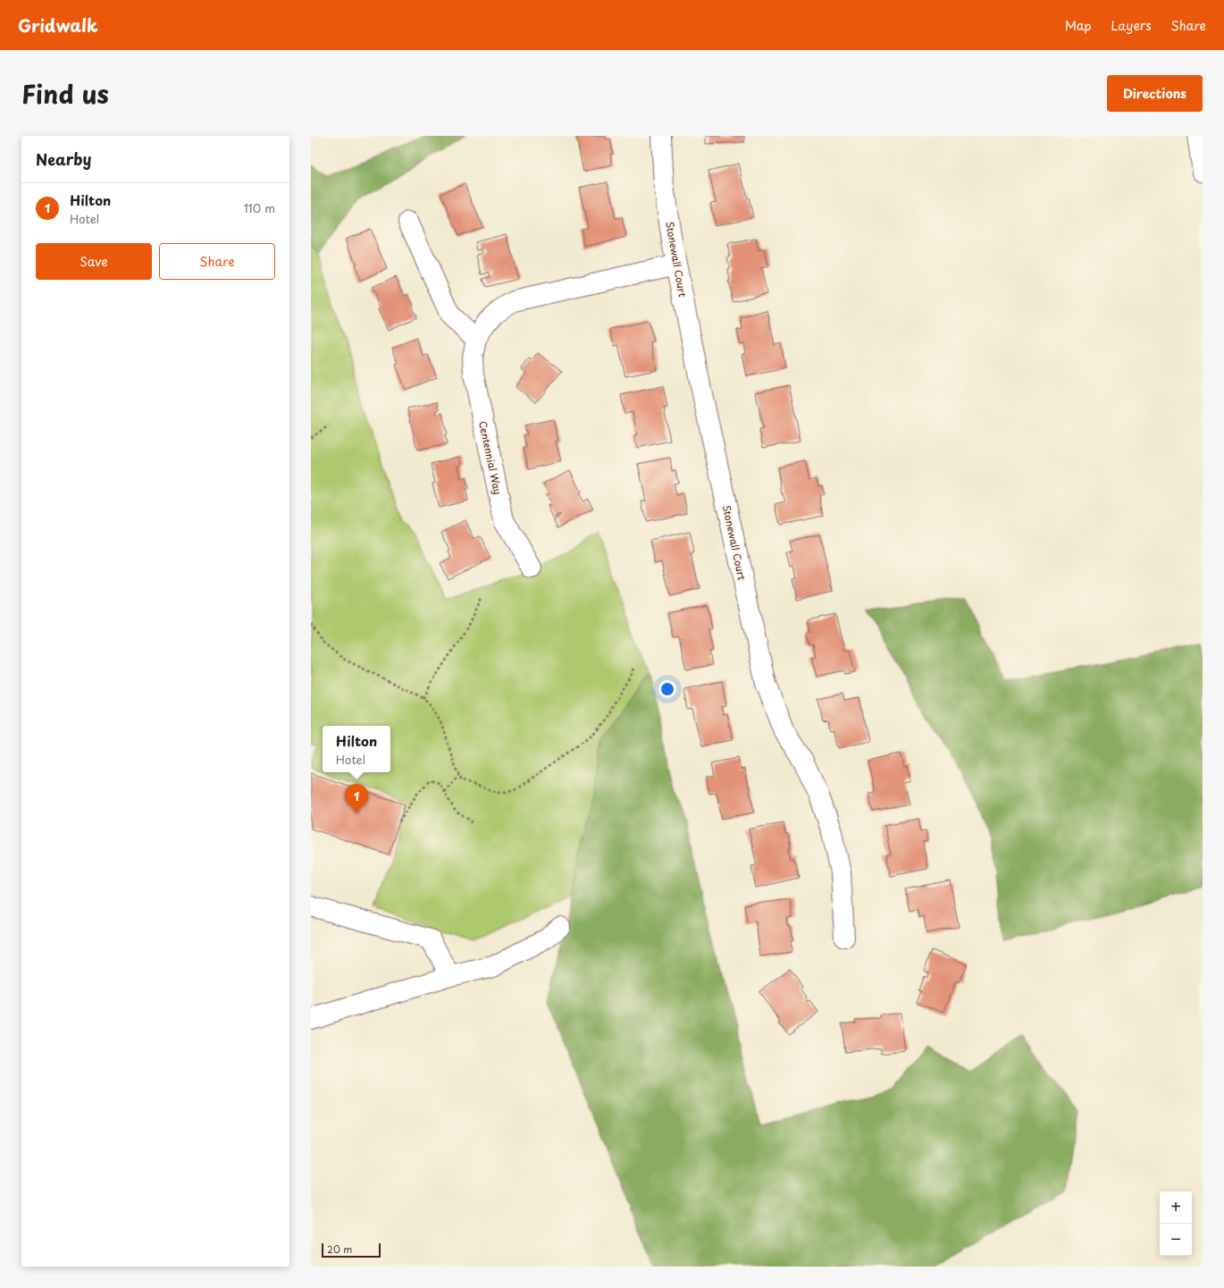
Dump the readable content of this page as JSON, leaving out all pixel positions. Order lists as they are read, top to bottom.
{
  "streets": {
    "street": ["Stonewall Court", "Centennial Way"]
  },
  "crossings": [
    ["Stonewall Court", "Centennial Way"]
  ],
  "scale_bar": "20 m",
  "page": {
    "header": "Gridwalk",
    "nav": ["Map", "Layers", "Share"],
    "title": "Find us",
    "buttons": [
      "Directions",
      ["Save", "Share"]
    ],
    "heading": "Nearby",
    "list": [
      {
        "mark": "1",
        "name": "Hilton",
        "note": "Hotel",
        "value": "110 m"
      }
    ],
    "popup": ["Hilton", "Hotel"],
    "pins": "1",
    "map_buttons": ["+", "−"],
    "scale": "20 m"
  }
}
